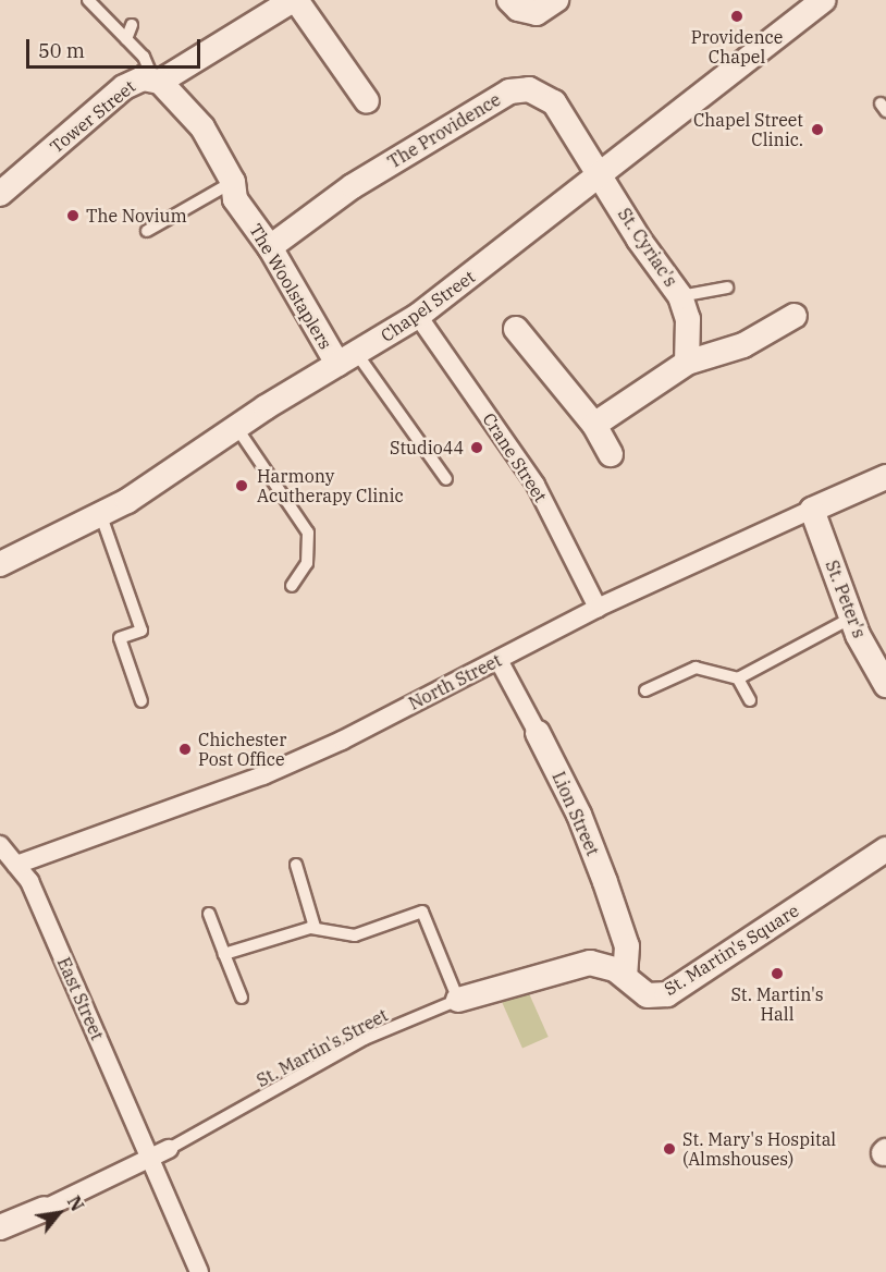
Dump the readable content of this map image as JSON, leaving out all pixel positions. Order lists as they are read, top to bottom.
{
  "streets": {
    "street": [
      "Tower Street",
      "The Providence",
      "St. Cyriac's",
      "The Woolstaplers",
      "Chapel Street",
      "Crane Street",
      "St. Peter's",
      "North Street",
      "Lion Street",
      "St. Martin's Square",
      "East Street"
    ],
    "lane": ["St. Martin's Street"]
  },
  "crossings": [
    ["Tower Street", "The Woolstaplers"],
    ["The Providence", "St. Cyriac's"],
    ["The Providence", "The Woolstaplers"],
    ["The Providence", "Chapel Street"],
    ["St. Cyriac's", "Chapel Street"],
    ["The Woolstaplers", "Chapel Street"],
    ["Chapel Street", "Crane Street"],
    ["Crane Street", "North Street"],
    ["St. Peter's", "North Street"],
    ["North Street", "Lion Street"],
    ["North Street", "East Street"],
    ["Lion Street", "St. Martin's Square"],
    ["St. Martin's Square", "St. Martin's Street"]
  ],
  "places": [
    "Providence Chapel",
    "Chapel Street Clinic.",
    "The Novium",
    "Studio44",
    "Harmony Acutherapy Clinic",
    "Chichester Post Office",
    "St. Martin's Hall",
    "St. Mary's Hospital (Almshouses)"
  ],
  "scale_bar": "50 m",
  "north": "top right"
}
